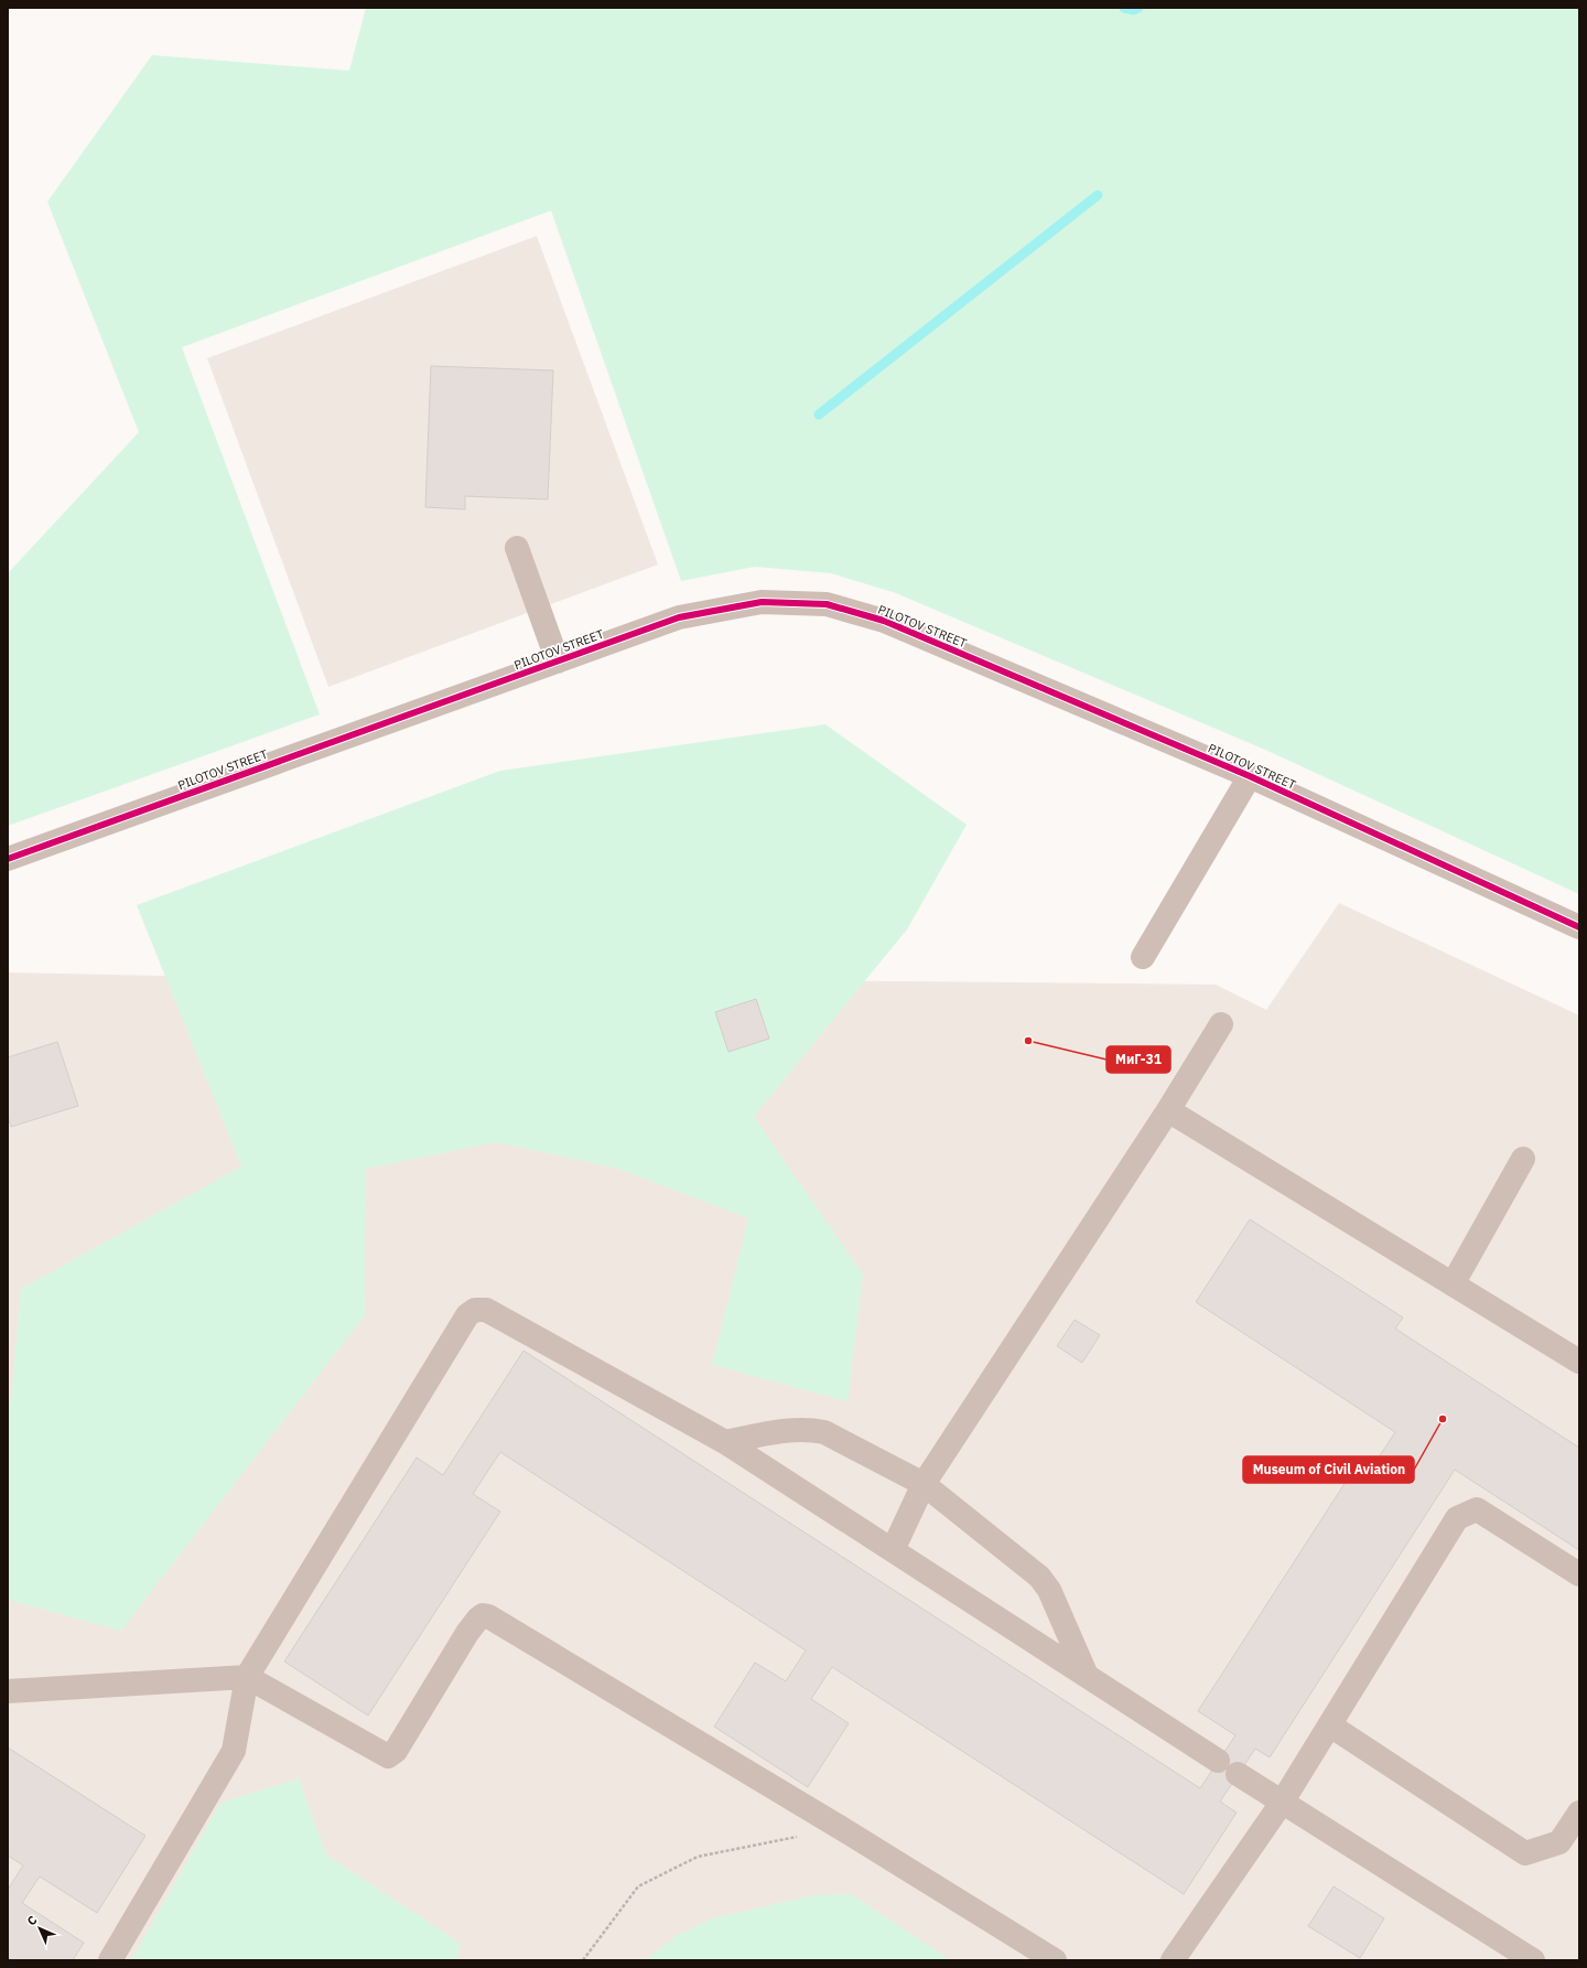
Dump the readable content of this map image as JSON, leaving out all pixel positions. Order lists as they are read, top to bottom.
{
  "streets": {
    "street": ["PILOTOV STREET"]
  },
  "places": ["МиГ-31", "Museum of Civil Aviation"],
  "north": "top left"
}
